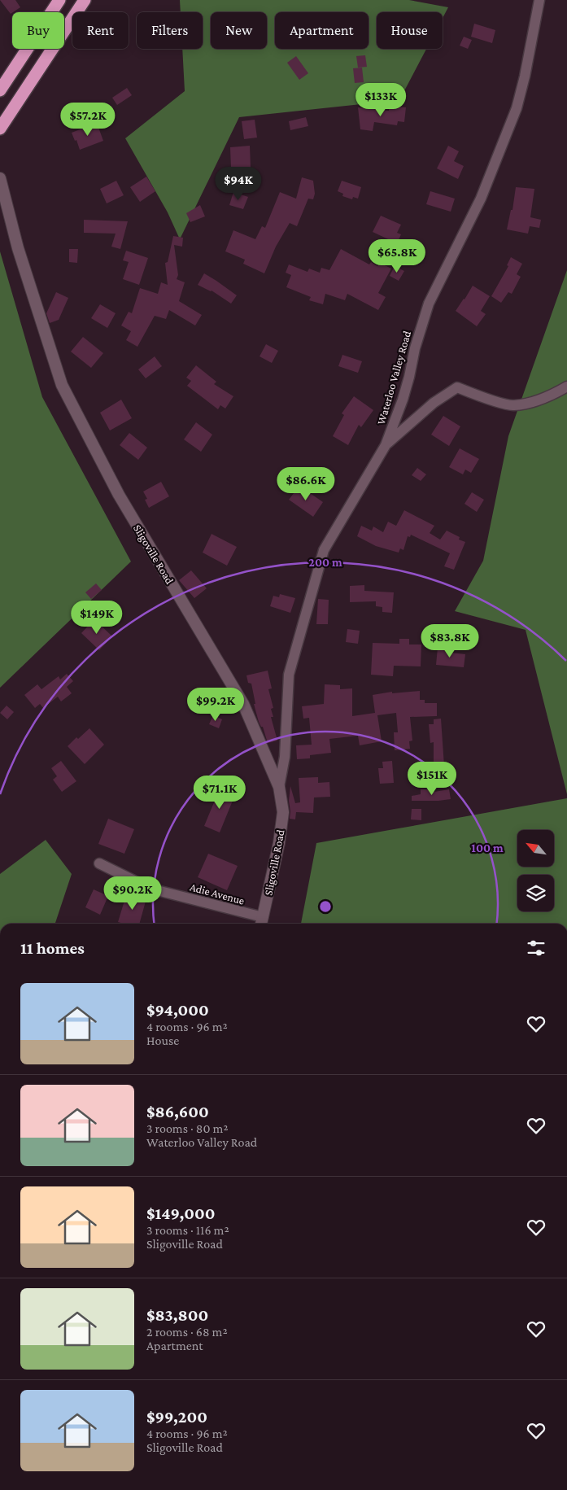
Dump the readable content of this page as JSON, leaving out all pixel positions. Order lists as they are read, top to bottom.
{
  "streets": {
    "street": ["Waterloo Valley Road", "Sligoville Road", "Adie Avenue"]
  },
  "crossings": [
    ["Waterloo Valley Road", "Sligoville Road"],
    ["Sligoville Road", "Adie Avenue"]
  ],
  "north": "top left",
  "page": {
    "chip": [
      "Buy",
      "Rent",
      "Filters",
      "New",
      "Apartment",
      "House"
    ],
    "price": [
      "$133K",
      "$57.2K",
      "$94K",
      "$65.8K",
      "$86.6K",
      "$149K",
      "$83.8K",
      "$99.2K",
      "$151K",
      "$71.1K",
      "$90.2K"
    ],
    "heading": "11 homes",
    "list": [
      {
        "name": "$94,000",
        "note": "4 rooms · 96 m² · House"
      },
      {
        "name": "$86,600",
        "note": "3 rooms · 80 m² · Waterloo Valley Road"
      },
      {
        "name": "$149,000",
        "note": "3 rooms · 116 m² · Sligoville Road"
      },
      {
        "name": "$83,800",
        "note": "2 rooms · 68 m² · Apartment"
      },
      {
        "name": "$99,200",
        "note": "4 rooms · 96 m² · Sligoville Road"
      }
    ]
  },
  "rings": ["200 m", "100 m"]
}
